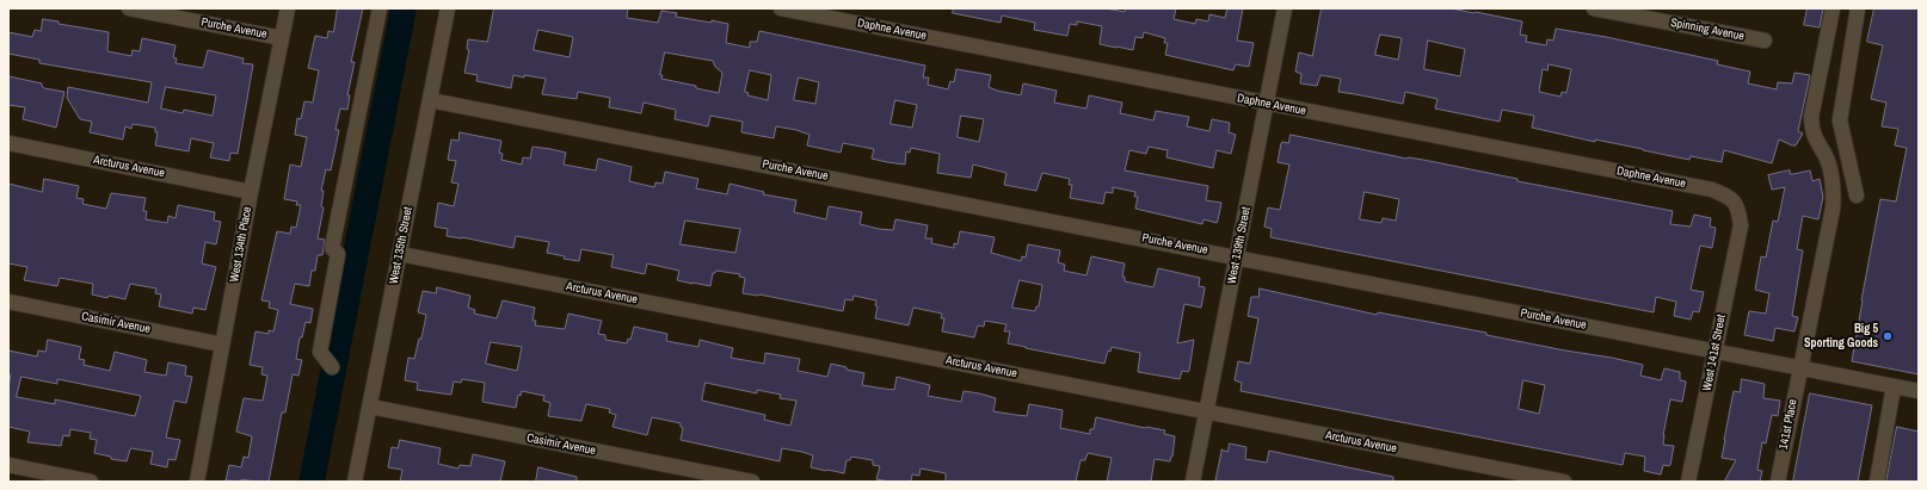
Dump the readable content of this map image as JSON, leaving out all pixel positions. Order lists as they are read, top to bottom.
{
  "streets": {
    "street": [
      "Purche Avenue",
      "Daphne Avenue",
      "Spinning Avenue",
      "Arcturus Avenue",
      "West 134th Place",
      "West 135th Street",
      "West 139th Street",
      "Casimir Avenue",
      "West 141st Street",
      "141st Place"
    ]
  },
  "crossings": [
    ["Purche Avenue", "West 134th Place"],
    ["Purche Avenue", "West 135th Street"],
    ["Purche Avenue", "West 139th Street"],
    ["Purche Avenue", "West 141st Street"],
    ["Purche Avenue", "141st Place"],
    ["Daphne Avenue", "West 139th Street"],
    ["Daphne Avenue", "West 141st Street"],
    ["Arcturus Avenue", "West 134th Place"],
    ["Arcturus Avenue", "West 135th Street"],
    ["Arcturus Avenue", "West 139th Street"],
    ["West 134th Place", "Casimir Avenue"],
    ["West 135th Street", "Casimir Avenue"]
  ],
  "places": ["Big 5 Sporting Goods"]
}
